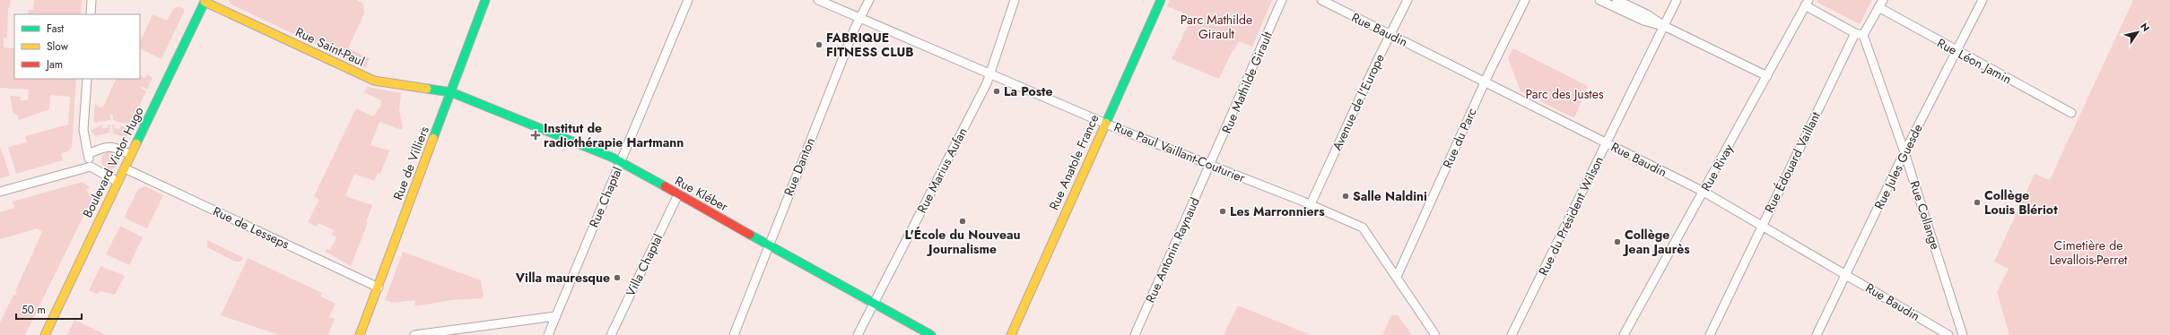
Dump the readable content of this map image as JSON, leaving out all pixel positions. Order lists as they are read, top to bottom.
{
  "streets": {
    "street": [
      "Rue Baudin",
      "Rue Saint-Paul",
      "Rue Léon Jamin",
      "Rue Mathilde Girault",
      "Avenue de l'Europe",
      "Rue du Parc",
      "Rue Paul Vaillant-Couturier",
      "Boulevard Victor Hugo",
      "Rue Anatole France",
      "Rue Édouard Vaillant",
      "Rue de Villiers",
      "Rue Danton",
      "Rue Jules Guesde",
      "Rue Rivay",
      "Rue Marius Aufan",
      "Rue Kléber",
      "Rue Chaptal",
      "Rue Collange",
      "Rue du Président Wilson",
      "Rue de Lesseps",
      "Rue Antonin Raynaud",
      "Villa Chaptal"
    ]
  },
  "crossings": [
    ["Rue Baudin", "Avenue de l'Europe"],
    ["Rue Baudin", "Rue du Parc"],
    ["Rue Baudin", "Rue Édouard Vaillant"],
    ["Rue Baudin", "Rue Jules Guesde"],
    ["Rue Baudin", "Rue Rivay"],
    ["Rue Baudin", "Rue du Président Wilson"],
    ["Rue Saint-Paul", "Boulevard Victor Hugo"],
    ["Rue Saint-Paul", "Rue de Villiers"],
    ["Rue Saint-Paul", "Rue Kléber"],
    ["Rue Léon Jamin", "Rue Édouard Vaillant"],
    ["Rue Léon Jamin", "Rue Jules Guesde"],
    ["Rue Mathilde Girault", "Rue Paul Vaillant-Couturier"],
    ["Rue Mathilde Girault", "Rue Antonin Raynaud"],
    ["Avenue de l'Europe", "Rue Paul Vaillant-Couturier"],
    ["Rue du Parc", "Rue Paul Vaillant-Couturier"],
    ["Rue Paul Vaillant-Couturier", "Rue Anatole France"],
    ["Rue Paul Vaillant-Couturier", "Rue Danton"],
    ["Rue Paul Vaillant-Couturier", "Rue Marius Aufan"],
    ["Rue Paul Vaillant-Couturier", "Rue Antonin Raynaud"],
    ["Boulevard Victor Hugo", "Rue de Lesseps"],
    ["Rue Édouard Vaillant", "Rue Collange"],
    ["Rue de Villiers", "Rue Kléber"],
    ["Rue de Villiers", "Rue de Lesseps"],
    ["Rue Danton", "Rue Kléber"],
    ["Rue Jules Guesde", "Rue Collange"],
    ["Rue Marius Aufan", "Rue Kléber"],
    ["Rue Kléber", "Rue Chaptal"],
    ["Rue Kléber", "Villa Chaptal"]
  ],
  "parks": ["Parc Mathilde Girault", "Parc des Justes", "Cimetière de Levallois-Perret"],
  "places": {
    "other": [
      "FABRIQUE FITNESS CLUB",
      "La Poste",
      "Salle Naldini",
      "Collège Louis Blériot",
      "Les Marronniers",
      "L'École du Nouveau Journalisme",
      "Collège Jean Jaurès",
      "Villa mauresque"
    ],
    "health": ["Institut de radiothérapie Hartmann"]
  },
  "legend": ["Fast", "Slow", "Jam"],
  "scale_bar": "50 m",
  "north": "top right"
}
